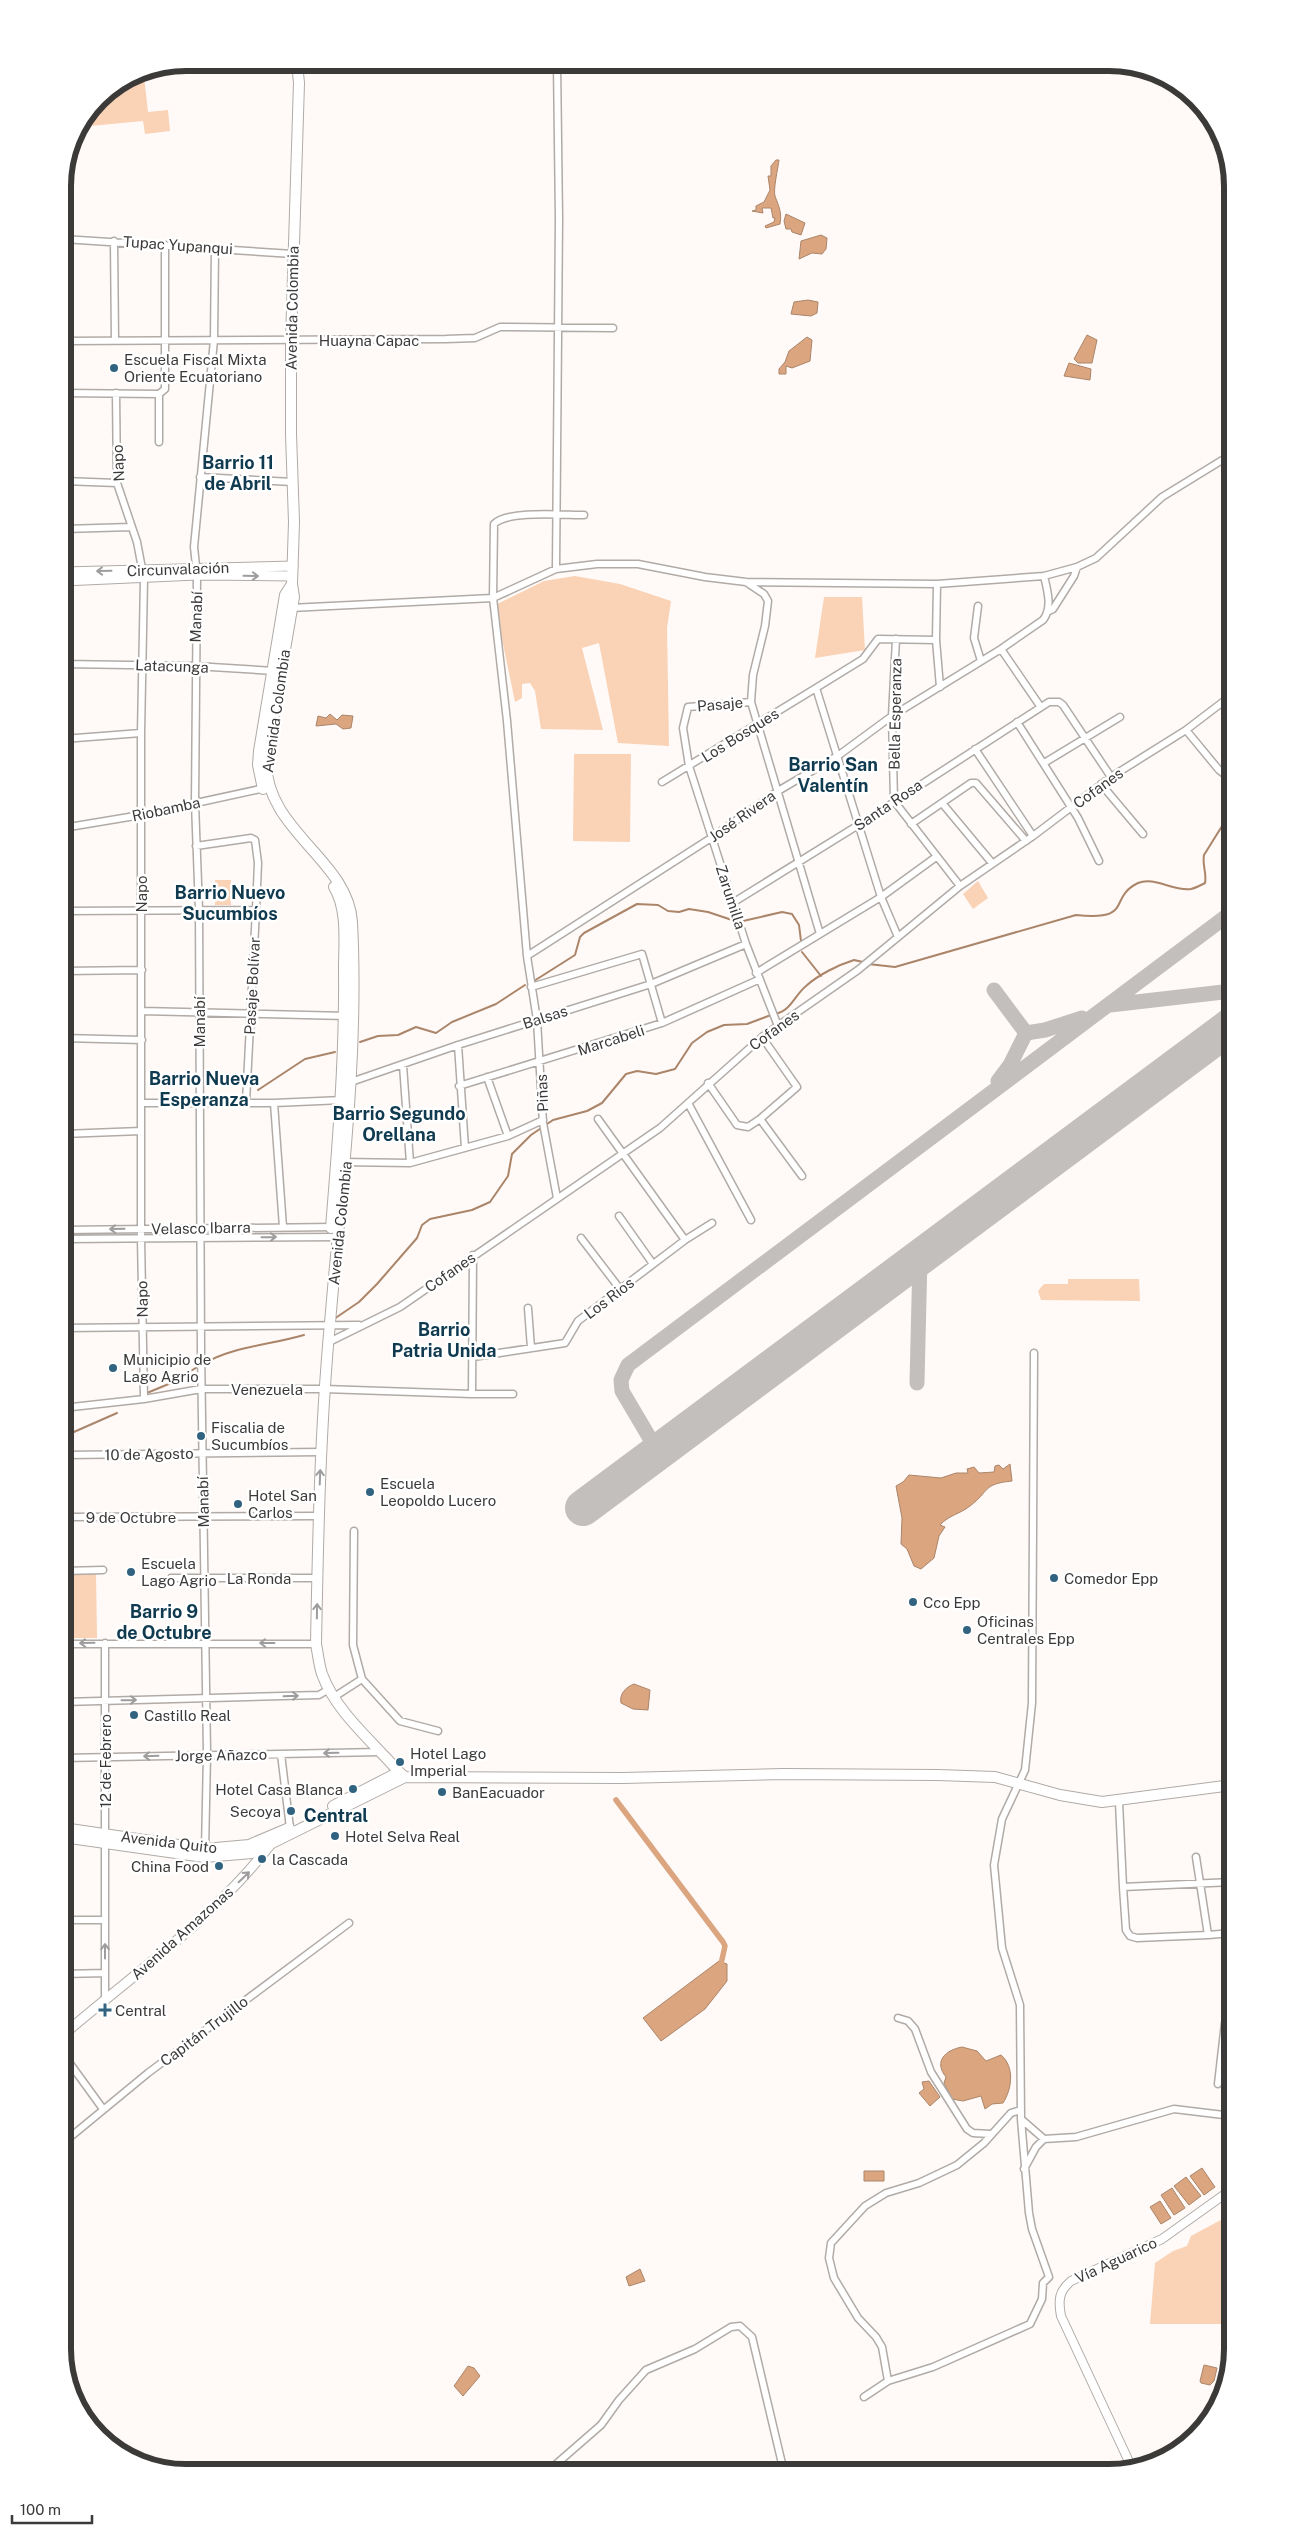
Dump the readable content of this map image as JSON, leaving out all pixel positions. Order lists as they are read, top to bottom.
{
  "streets": {
    "main road": [
      "Avenida Colombia",
      "Circunvalación",
      "Avenida Quito",
      "Avenida Amazonas"
    ],
    "street": [
      "Tupac Yupanqui",
      "Huayna Capac",
      "Napo",
      "Manabí",
      "Latacunga",
      "Pasaje",
      "Bella Esperanza",
      "Los Bosques",
      "Cofanes",
      "Santa Rosa",
      "Riobamba",
      "José Rivera",
      "Zarumilla",
      "Pasaje Bolívar",
      "Balsas",
      "Marcabeli",
      "Piñas",
      "Velasco Ibarra",
      "Los Rios",
      "Venezuela",
      "10 de Agosto",
      "9 de Octubre",
      "La Ronda",
      "Jorge Añazco",
      "12 de Febrero",
      "Capitán Trujillo",
      "Vía Aguarico"
    ]
  },
  "crossings": [
    ["Tupac Yupanqui", "Avenida Colombia"],
    ["Tupac Yupanqui", "Manabí"],
    ["Avenida Colombia", "Huayna Capac"],
    ["Avenida Colombia", "Circunvalación"],
    ["Avenida Colombia", "Latacunga"],
    ["Avenida Colombia", "Cofanes"],
    ["Avenida Colombia", "Riobamba"],
    ["Avenida Colombia", "Balsas"],
    ["Avenida Colombia", "Velasco Ibarra"],
    ["Avenida Colombia", "Venezuela"],
    ["Avenida Colombia", "10 de Agosto"],
    ["Avenida Colombia", "9 de Octubre"],
    ["Avenida Colombia", "La Ronda"],
    ["Avenida Colombia", "Jorge Añazco"],
    ["Avenida Colombia", "Avenida Quito"],
    ["Huayna Capac", "Manabí"],
    ["Napo", "Circunvalación"],
    ["Napo", "Latacunga"],
    ["Napo", "Cofanes"],
    ["Napo", "Riobamba"],
    ["Napo", "Velasco Ibarra"],
    ["Napo", "Venezuela"],
    ["Circunvalación", "Manabí"],
    ["Manabí", "Latacunga"],
    ["Manabí", "Cofanes"],
    ["Manabí", "Riobamba"],
    ["Manabí", "Pasaje Bolívar"],
    ["Manabí", "Velasco Ibarra"],
    ["Manabí", "Venezuela"],
    ["Manabí", "10 de Agosto"],
    ["Manabí", "9 de Octubre"],
    ["Manabí", "La Ronda"],
    ["Manabí", "Jorge Añazco"],
    ["Manabí", "Avenida Quito"],
    ["Pasaje", "Zarumilla"],
    ["Bella Esperanza", "Los Bosques"],
    ["Bella Esperanza", "Santa Rosa"],
    ["Bella Esperanza", "José Rivera"],
    ["Los Bosques", "Zarumilla"],
    ["Cofanes", "Zarumilla"],
    ["Cofanes", "Piñas"],
    ["Santa Rosa", "Zarumilla"],
    ["José Rivera", "Zarumilla"],
    ["José Rivera", "Piñas"],
    ["Zarumilla", "Balsas"],
    ["Zarumilla", "Marcabeli"],
    ["Balsas", "Piñas"],
    ["Marcabeli", "Piñas"],
    ["Jorge Añazco", "12 de Febrero"],
    ["12 de Febrero", "Avenida Quito"],
    ["12 de Febrero", "Avenida Amazonas"],
    ["Avenida Quito", "Avenida Amazonas"]
  ],
  "one_way": ["Jorge Añazco", "Avenida Amazonas"],
  "districts": [
    "Barrio 11 de Abril",
    "Barrio San Valentín",
    "Barrio Nuevo Sucumbíos",
    "Barrio Nueva Esperanza",
    "Barrio Segundo Orellana",
    "Barrio Patria Unida",
    "Barrio 9 de Octubre",
    "Central"
  ],
  "places": {
    "other": [
      "Escuela Fiscal Mixta Oriente Ecuatoriano",
      "Municipio de Lago Agrio",
      "Fiscalia de Sucumbíos",
      "Escuela Leopoldo Lucero",
      "Hotel San Carlos",
      "Escuela Lago Agrio",
      "Comedor Epp",
      "Cco Epp",
      "Oficinas Centrales Epp",
      "Castillo Real",
      "Hotel Lago Imperial",
      "Hotel Casa Blanca",
      "BanEacuador",
      "Secoya",
      "Hotel Selva Real",
      "la Cascada",
      "China Food"
    ],
    "health": ["Central"]
  },
  "scale_bar": "100 m"
}
